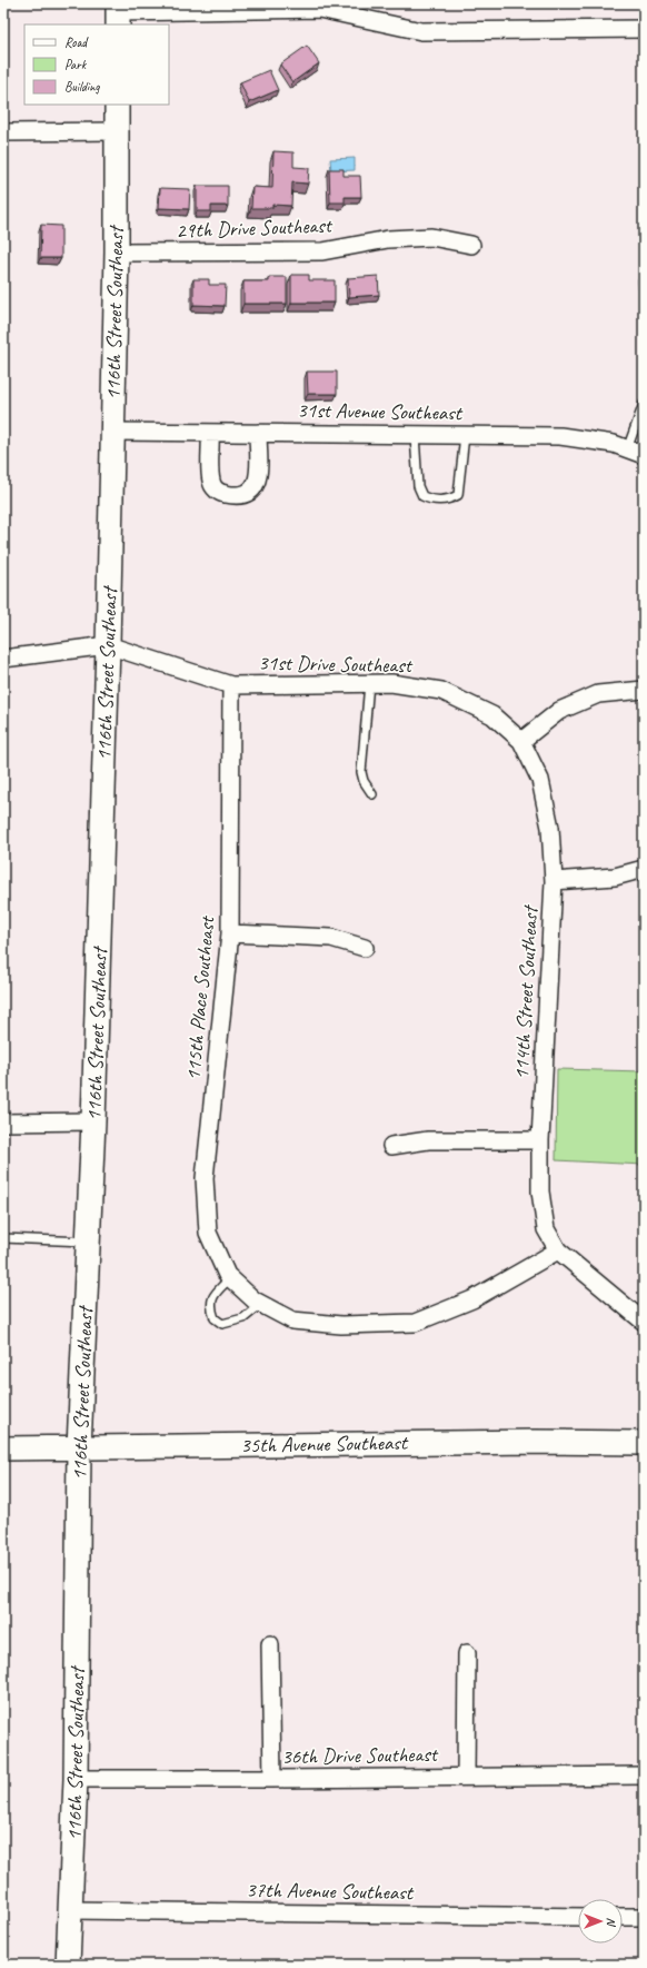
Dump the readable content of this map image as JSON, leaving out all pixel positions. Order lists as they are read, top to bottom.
{
  "streets": {
    "street": [
      "29th Drive Southeast",
      "116th Street Southeast",
      "31st Avenue Southeast",
      "31st Drive Southeast",
      "114th Street Southeast",
      "115th Place Southeast",
      "35th Avenue Southeast",
      "36th Drive Southeast",
      "37th Avenue Southeast"
    ]
  },
  "crossings": [
    ["29th Drive Southeast", "116th Street Southeast"],
    ["116th Street Southeast", "31st Avenue Southeast"],
    ["116th Street Southeast", "31st Drive Southeast"],
    ["116th Street Southeast", "35th Avenue Southeast"],
    ["116th Street Southeast", "36th Drive Southeast"],
    ["116th Street Southeast", "37th Avenue Southeast"],
    ["31st Drive Southeast", "114th Street Southeast"],
    ["31st Drive Southeast", "115th Place Southeast"],
    ["114th Street Southeast", "115th Place Southeast"]
  ],
  "legend": ["Road", "Park", "Building"],
  "north": "right"
}
